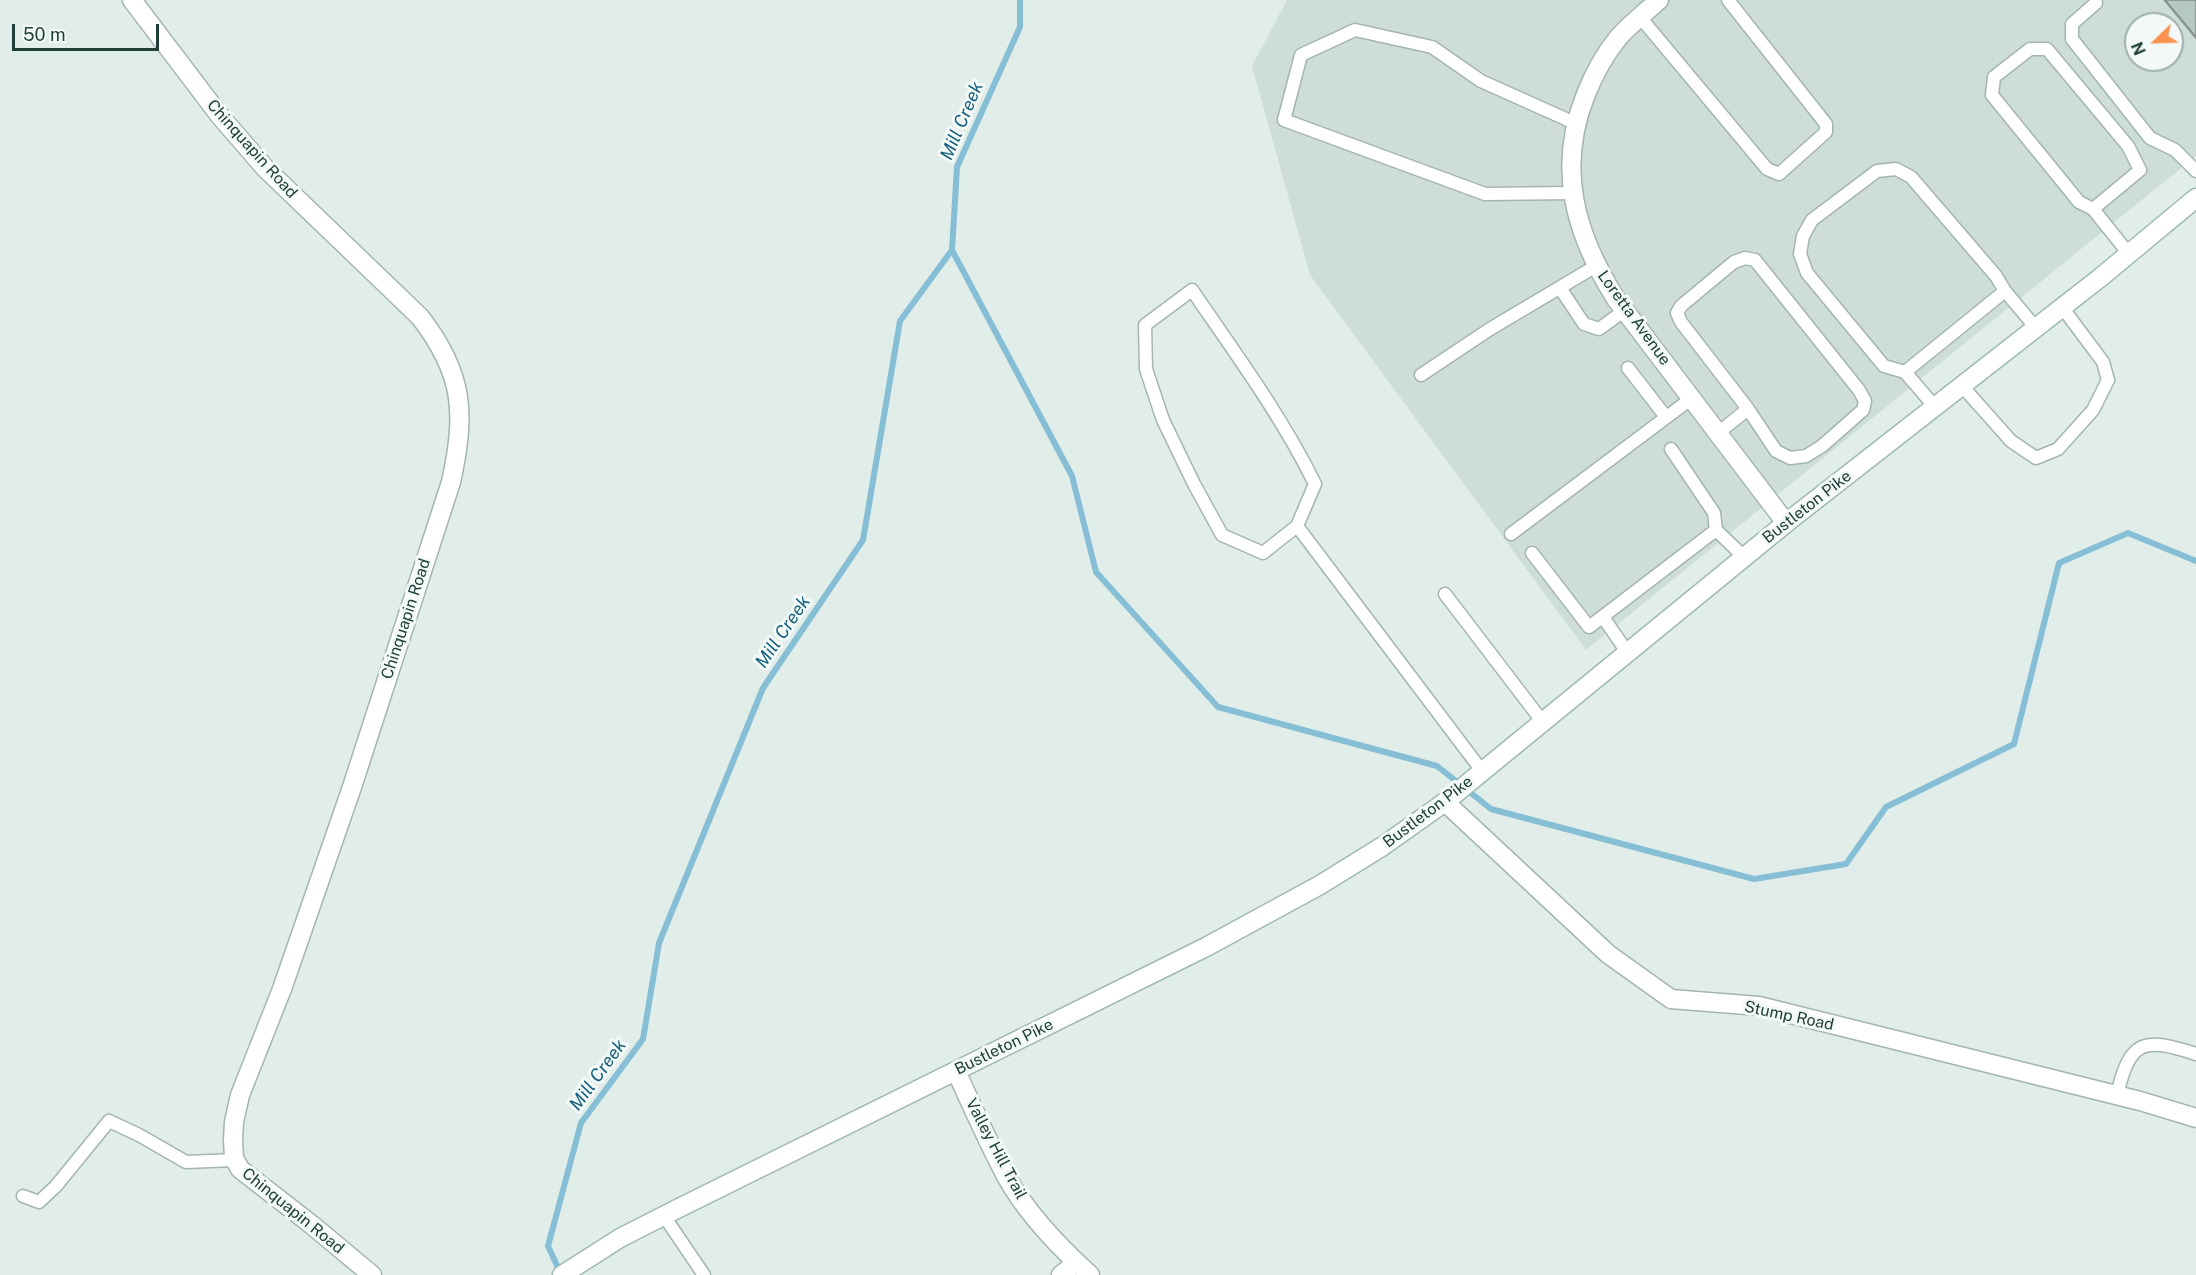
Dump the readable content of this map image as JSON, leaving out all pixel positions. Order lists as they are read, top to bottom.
{
  "streets": {
    "street": [
      "Chinquapin Road",
      "Loretta Avenue",
      "Bustleton Pike",
      "Stump Road",
      "Valley Hill Trail"
    ]
  },
  "crossings": [
    ["Loretta Avenue", "Bustleton Pike"],
    ["Bustleton Pike", "Stump Road"],
    ["Bustleton Pike", "Valley Hill Trail"]
  ],
  "water": ["Mill Creek"],
  "scale_bar": "50 m",
  "north": "bottom left"
}
